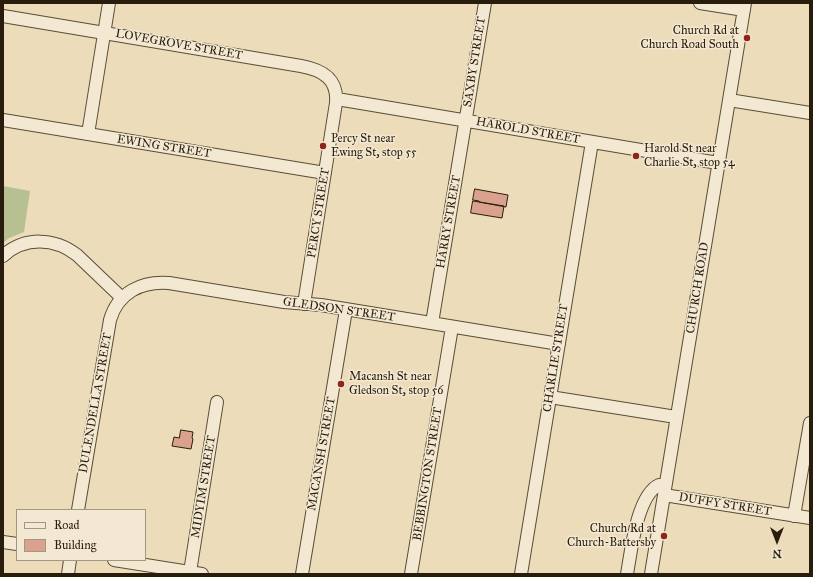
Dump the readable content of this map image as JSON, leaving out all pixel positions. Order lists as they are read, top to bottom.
{
  "streets": {
    "street": [
      "LOVEGROVE STREET",
      "SAXBY STREET",
      "HAROLD STREET",
      "EWING STREET",
      "PERCY STREET",
      "HARRY STREET",
      "CHURCH ROAD",
      "GLEDSON STREET",
      "CHARLIE STREET",
      "DULENDELLA STREET",
      "MACANSH STREET",
      "BEBBINGTON STREET",
      "MIDYIM STREET",
      "DUFFY STREET"
    ]
  },
  "crossings": [
    ["LOVEGROVE STREET", "HAROLD STREET"],
    ["LOVEGROVE STREET", "PERCY STREET"],
    ["SAXBY STREET", "HAROLD STREET"],
    ["SAXBY STREET", "HARRY STREET"],
    ["HAROLD STREET", "PERCY STREET"],
    ["HAROLD STREET", "HARRY STREET"],
    ["HAROLD STREET", "CHURCH ROAD"],
    ["HAROLD STREET", "CHARLIE STREET"],
    ["EWING STREET", "PERCY STREET"],
    ["PERCY STREET", "GLEDSON STREET"],
    ["HARRY STREET", "GLEDSON STREET"],
    ["CHURCH ROAD", "DUFFY STREET"],
    ["GLEDSON STREET", "CHARLIE STREET"],
    ["GLEDSON STREET", "DULENDELLA STREET"],
    ["GLEDSON STREET", "MACANSH STREET"],
    ["GLEDSON STREET", "BEBBINGTON STREET"]
  ],
  "places": [
    "Church Rd at Church Road South",
    "Percy St near Ewing St, stop 55",
    "Harold St near Charlie St, stop 54",
    "Macansh St near Gledson St, stop 56",
    "Church Rd at Church-Battersby"
  ],
  "legend": ["Road", "Building"],
  "north": "bottom"
}
